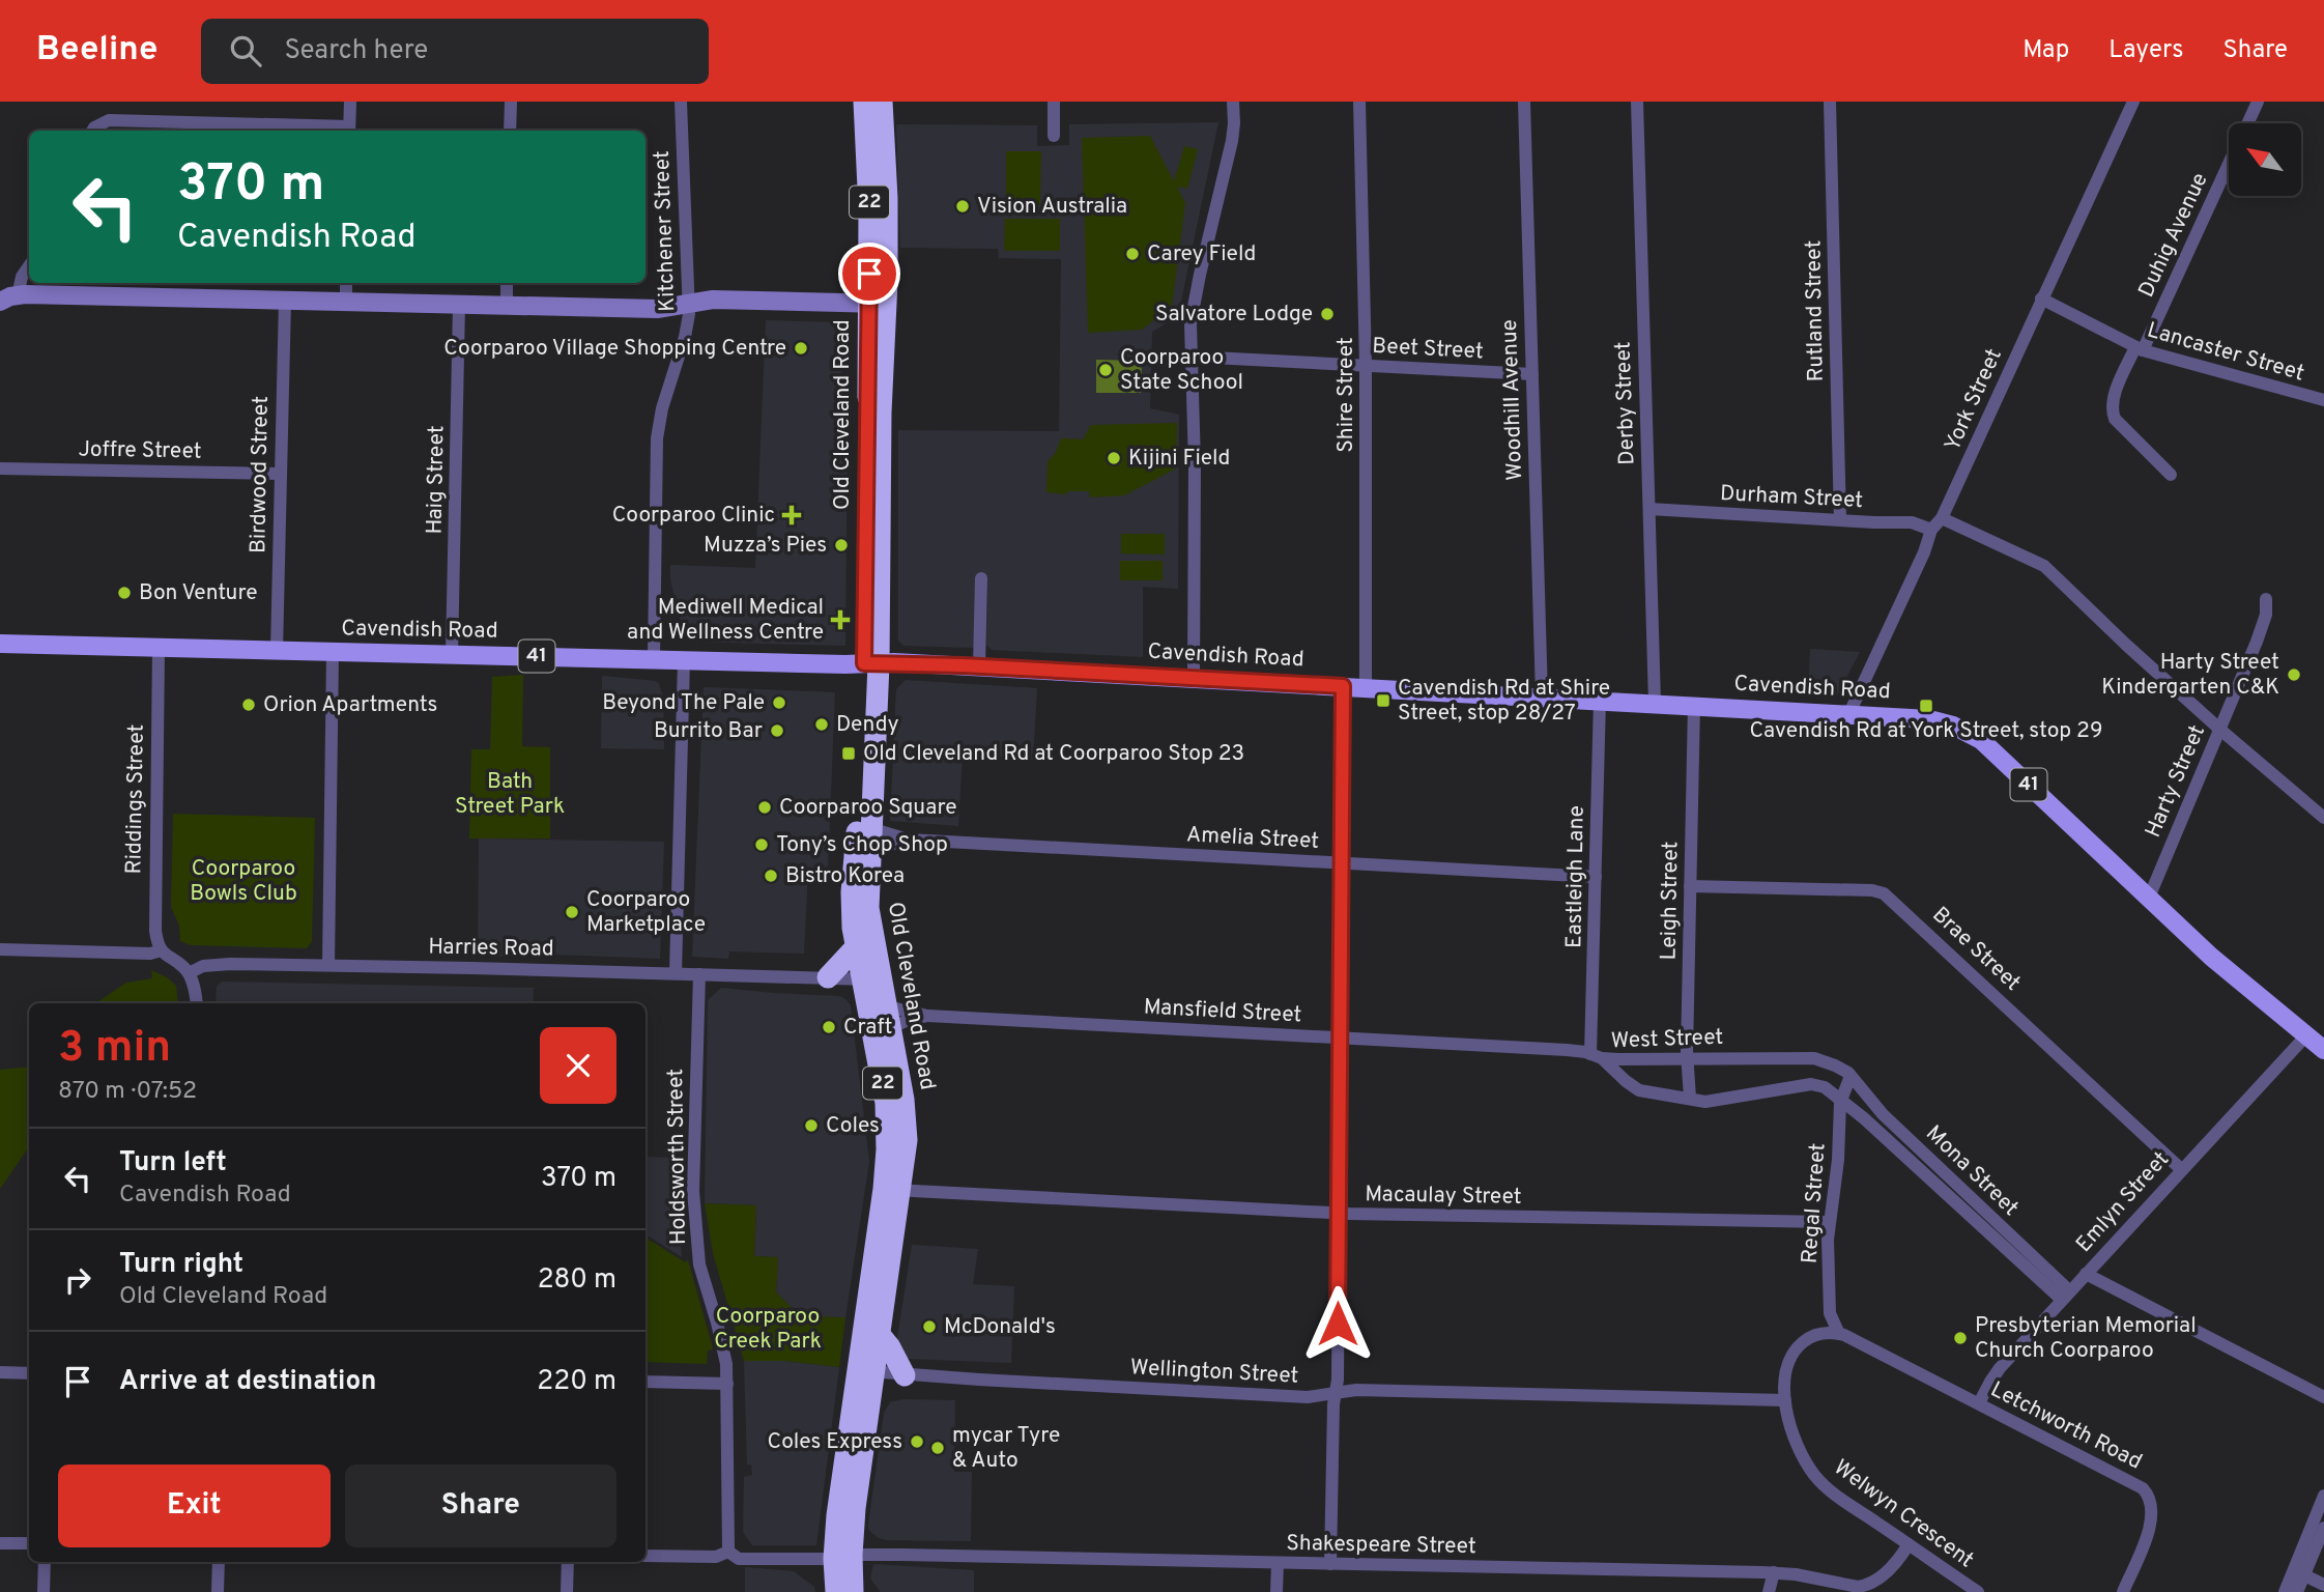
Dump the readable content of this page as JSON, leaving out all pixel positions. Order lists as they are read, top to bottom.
{
  "streets": {
    "highway": ["22", "Old Cleveland Road"],
    "main road": ["Cavendish Road", "41"],
    "street": [
      "Kitchener Street",
      "Duhig Avenue",
      "Rutland Street",
      "Beet Street",
      "Lancaster Street",
      "Shire Street",
      "Woodhill Avenue",
      "York Street",
      "Derby Street",
      "Joffre Street",
      "Birdwood Street",
      "Haig Street",
      "Durham Street",
      "Harty Street",
      "Riddings Street",
      "Amelia Street",
      "Eastleigh Lane",
      "Leigh Street",
      "Harries Road",
      "Brae Street",
      "Mansfield Street",
      "West Street",
      "Holdsworth Street",
      "Mona Street",
      "Macaulay Street",
      "Emlyn Street",
      "Regal Street",
      "Wellington Street",
      "Letchworth Road",
      "Welwyn Crescent",
      "Shakespeare Street"
    ]
  },
  "crossings": [
    ["Kitchener Street", "Cavendish Road"],
    ["Duhig Avenue", "Lancaster Street"],
    ["Rutland Street", "Durham Street"],
    ["Beet Street", "Shire Street"],
    ["Beet Street", "Woodhill Avenue"],
    ["Lancaster Street", "York Street"],
    ["Shire Street", "Cavendish Road"],
    ["Woodhill Avenue", "Cavendish Road"],
    ["York Street", "Durham Street"],
    ["York Street", "Cavendish Road"],
    ["Derby Street", "Durham Street"],
    ["Derby Street", "Cavendish Road"],
    ["Old Cleveland Road", "Cavendish Road"],
    ["Old Cleveland Road", "Amelia Street"],
    ["Old Cleveland Road", "Harries Road"],
    ["Old Cleveland Road", "Mansfield Street"],
    ["Old Cleveland Road", "Macaulay Street"],
    ["Old Cleveland Road", "Wellington Street"],
    ["Old Cleveland Road", "Shakespeare Street"],
    ["Joffre Street", "Birdwood Street"],
    ["Birdwood Street", "Cavendish Road"],
    ["Haig Street", "Cavendish Road"],
    ["Cavendish Road", "Harty Street"],
    ["Cavendish Road", "Riddings Street"],
    ["Cavendish Road", "Eastleigh Lane"],
    ["Cavendish Road", "Leigh Street"],
    ["Cavendish Road", "Emlyn Street"],
    ["Amelia Street", "Eastleigh Lane"],
    ["Eastleigh Lane", "Mansfield Street"],
    ["Eastleigh Lane", "West Street"],
    ["Leigh Street", "Brae Street"],
    ["Leigh Street", "West Street"],
    ["Harries Road", "Holdsworth Street"],
    ["Brae Street", "Emlyn Street"],
    ["Mansfield Street", "West Street"],
    ["West Street", "Mona Street"],
    ["West Street", "Regal Street"],
    ["Holdsworth Street", "Shakespeare Street"],
    ["Mona Street", "Emlyn Street"],
    ["Mona Street", "Regal Street"],
    ["Macaulay Street", "Regal Street"],
    ["Emlyn Street", "Letchworth Road"],
    ["Regal Street", "Letchworth Road"],
    ["Regal Street", "Welwyn Crescent"],
    ["Wellington Street", "Welwyn Crescent"],
    ["Letchworth Road", "Welwyn Crescent"],
    ["Welwyn Crescent", "Shakespeare Street"]
  ],
  "parks": ["Bath Street Park", "Coorparoo Bowls Club", "Coorparoo Creek Park"],
  "places": {
    "other": [
      "Vision Australia",
      "Carey Field",
      "Salvatore Lodge",
      "Coorparoo Village Shopping Centre",
      "Coorparoo State School",
      "Kijini Field",
      "Muzza’s Pies",
      "Bon Venture",
      "Harty Street Kindergarten C&K",
      "Beyond The Pale",
      "Orion Apartments",
      "Dendy",
      "Burrito Bar",
      "Coorparoo Square",
      "Tony’s Chop Shop",
      "Bistro Korea",
      "Coorparoo Marketplace",
      "Craft",
      "Coles",
      "McDonald's",
      "Presbyterian Memorial Church Coorparoo",
      "Coles Express",
      "mycar Tyre & Auto"
    ],
    "health": ["Coorparoo Clinic", "Mediwell Medical and Wellness Centre"],
    "transit": ["Cavendish Rd at Shire Street, stop 28/27", "Cavendish Rd at York Street, stop 29", "Old Cleveland Rd at Coorparoo Stop 23"]
  },
  "north": "top left",
  "page": {
    "header": "Beeline",
    "search": "Search here",
    "nav": ["Map", "Layers", "Share"],
    "turn": ["370 m", "Cavendish Road"],
    "heading": ["3 min", "870 m · 07:52"],
    "list": [
      {
        "name": "Turn left",
        "note": "Cavendish Road",
        "value": "370 m"
      },
      {
        "name": "Turn right",
        "note": "Old Cleveland Road",
        "value": "280 m"
      },
      {
        "name": "Arrive at destination",
        "value": "220 m"
      }
    ],
    "buttons": ["Exit", "Share"]
  }
}
